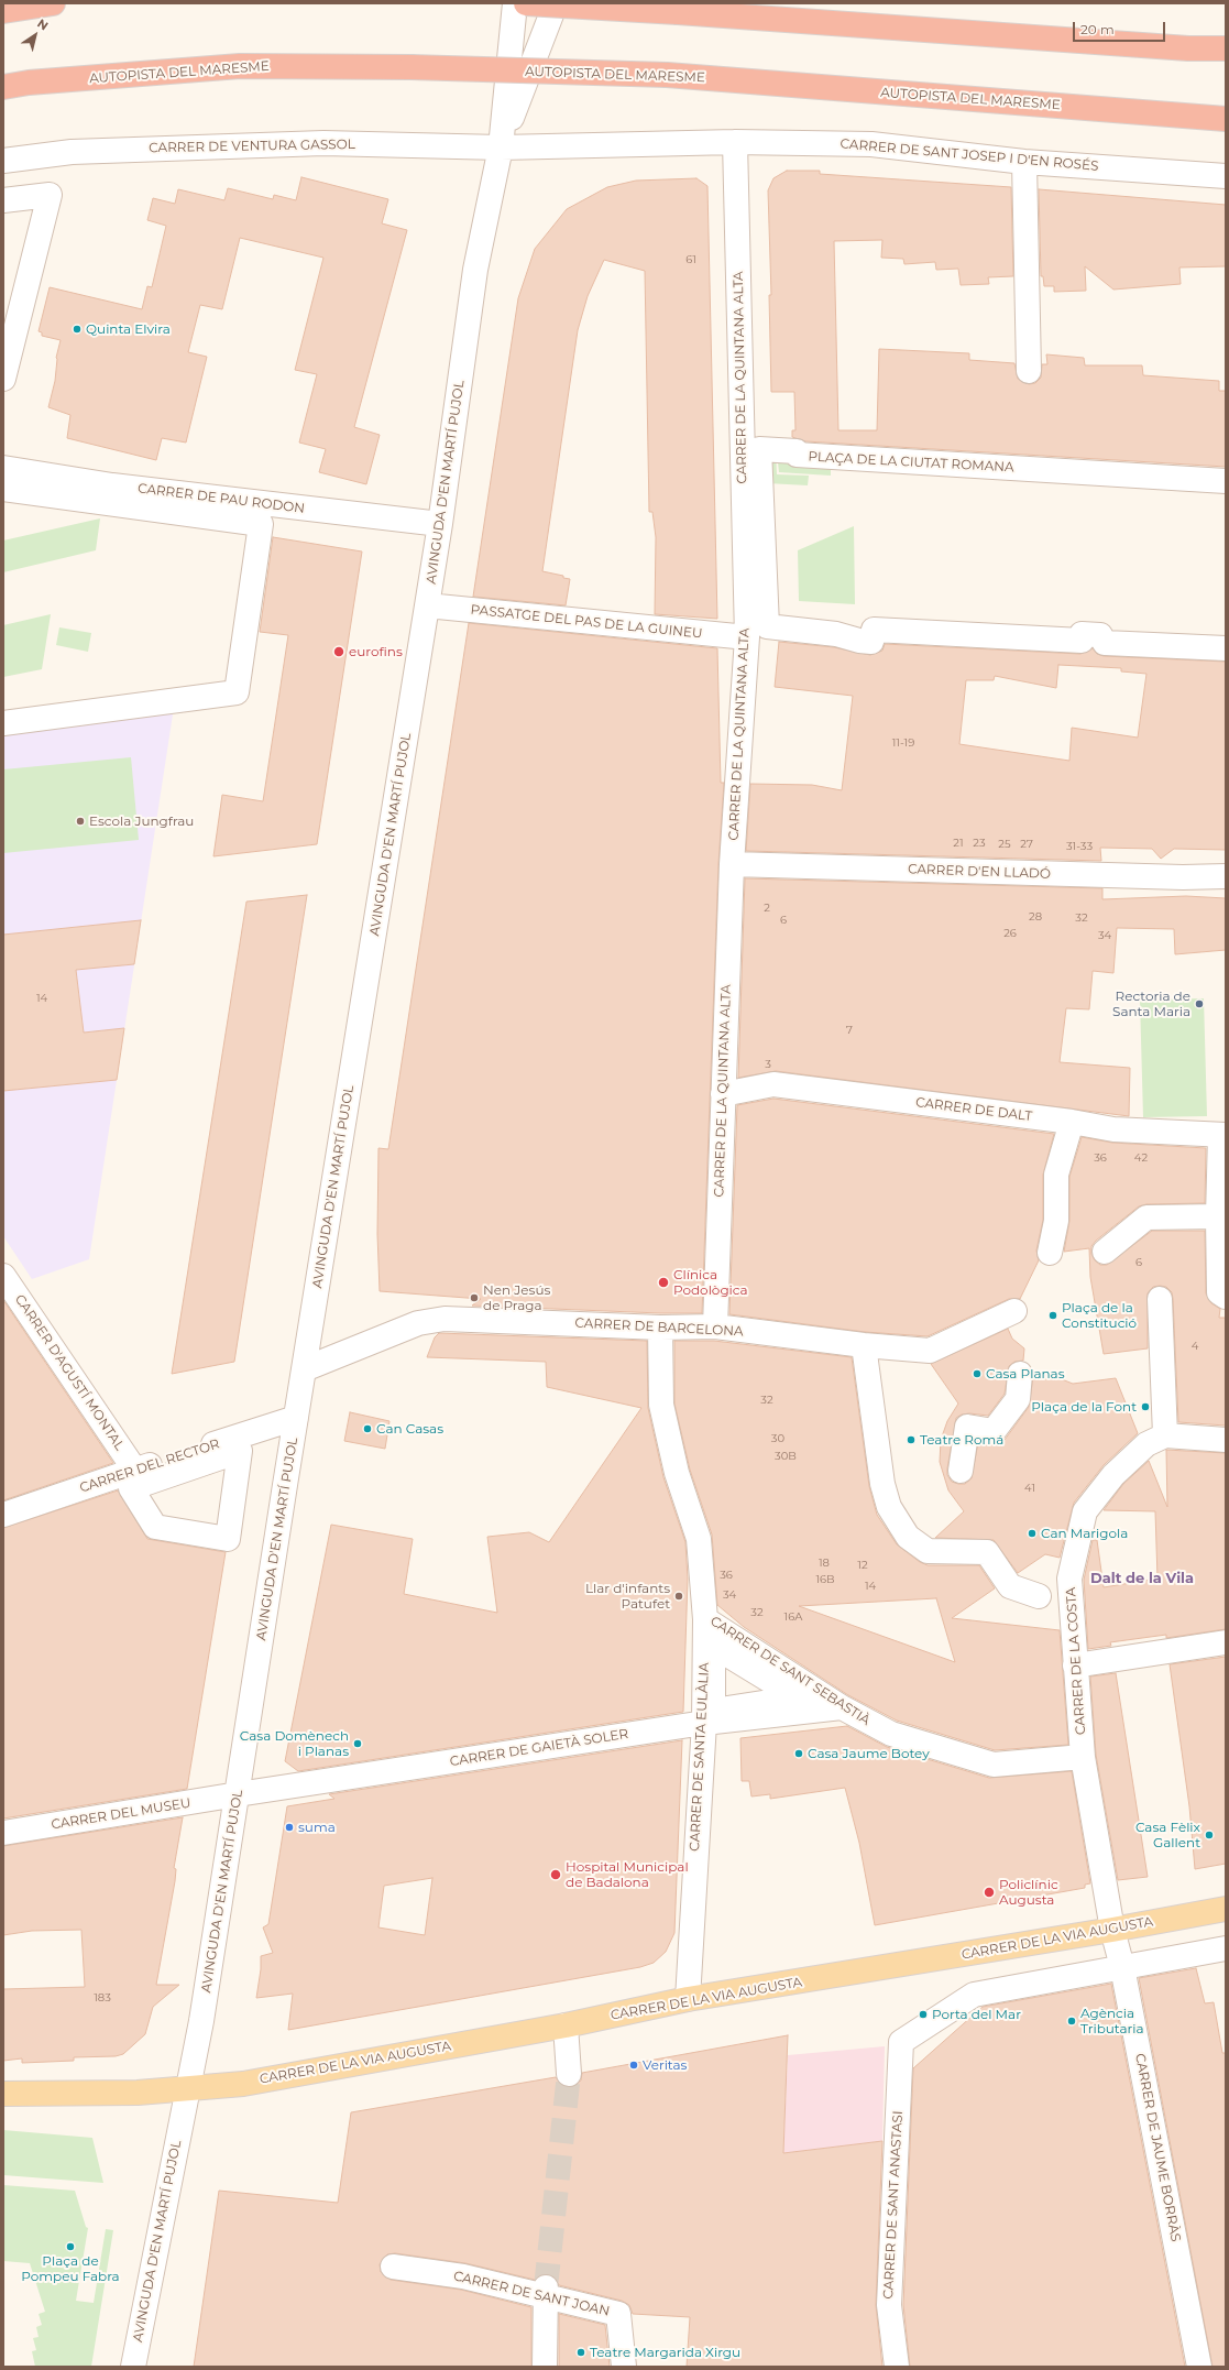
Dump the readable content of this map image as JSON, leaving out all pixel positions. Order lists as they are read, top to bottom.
{
  "streets": {
    "highway": ["AUTOPISTA DEL MARESME"],
    "main road": ["CARRER DE LA VIA AUGUSTA"],
    "street": [
      "CARRER DE VENTURA GASSOL",
      "CARRER DE SANT JOSEP I D'EN ROSÉS",
      "CARRER DE LA QUINTANA ALTA",
      "PLAÇA DE LA CIUTAT ROMANA",
      "AVINGUDA D'EN MARTÍ PUJOL",
      "CARRER DE PAU RODON",
      "PASSATGE DEL PAS DE LA GUINEU",
      "CARRER D'EN LLADÓ",
      "CARRER DE DALT",
      "CARRER DE BARCELONA",
      "CARRER D'AGUSTÍ MONTAL",
      "CARRER DEL RECTOR",
      "CARRER DE LA COSTA",
      "CARRER DE SANT SEBASTIÀ",
      "CARRER DE GAIETÀ SOLER",
      "CARRER DE SANTA EULÀLIA",
      "CARRER DEL MUSEU",
      "CARRER DE JAUME BORRÀS",
      "CARRER DE SANT ANASTASI",
      "CARRER DE SANT JOAN"
    ]
  },
  "crossings": [
    ["CARRER DE VENTURA GASSOL", "CARRER DE SANT JOSEP I D'EN ROSÉS"],
    ["CARRER DE VENTURA GASSOL", "AVINGUDA D'EN MARTÍ PUJOL"],
    ["CARRER DE SANT JOSEP I D'EN ROSÉS", "CARRER DE LA QUINTANA ALTA"],
    ["CARRER DE SANT JOSEP I D'EN ROSÉS", "AVINGUDA D'EN MARTÍ PUJOL"],
    ["CARRER DE LA QUINTANA ALTA", "PASSATGE DEL PAS DE LA GUINEU"],
    ["CARRER DE LA QUINTANA ALTA", "CARRER D'EN LLADÓ"],
    ["CARRER DE LA QUINTANA ALTA", "CARRER DE DALT"],
    ["CARRER DE LA QUINTANA ALTA", "CARRER DE BARCELONA"],
    ["AVINGUDA D'EN MARTÍ PUJOL", "CARRER DE PAU RODON"],
    ["AVINGUDA D'EN MARTÍ PUJOL", "PASSATGE DEL PAS DE LA GUINEU"],
    ["AVINGUDA D'EN MARTÍ PUJOL", "CARRER DE BARCELONA"],
    ["AVINGUDA D'EN MARTÍ PUJOL", "CARRER DEL RECTOR"],
    ["AVINGUDA D'EN MARTÍ PUJOL", "CARRER DE GAIETÀ SOLER"],
    ["AVINGUDA D'EN MARTÍ PUJOL", "CARRER DEL MUSEU"],
    ["AVINGUDA D'EN MARTÍ PUJOL", "CARRER DE LA VIA AUGUSTA"],
    ["CARRER DE BARCELONA", "CARRER DE SANT SEBASTIÀ"],
    ["CARRER D'AGUSTÍ MONTAL", "CARRER DEL RECTOR"],
    ["CARRER DE LA COSTA", "CARRER DE SANT SEBASTIÀ"],
    ["CARRER DE LA COSTA", "CARRER DE LA VIA AUGUSTA"],
    ["CARRER DE LA COSTA", "CARRER DE JAUME BORRÀS"],
    ["CARRER DE SANT SEBASTIÀ", "CARRER DE GAIETÀ SOLER"],
    ["CARRER DE SANT SEBASTIÀ", "CARRER DE SANTA EULÀLIA"],
    ["CARRER DE GAIETÀ SOLER", "CARRER DE SANTA EULÀLIA"],
    ["CARRER DE GAIETÀ SOLER", "CARRER DEL MUSEU"],
    ["CARRER DE SANTA EULÀLIA", "CARRER DE LA VIA AUGUSTA"],
    ["CARRER DE LA VIA AUGUSTA", "CARRER DE JAUME BORRÀS"],
    ["CARRER DE JAUME BORRÀS", "CARRER DE SANT ANASTASI"]
  ],
  "districts": ["Dalt de la Vila"],
  "places": [
    "Quinta Elvira",
    "eurofins",
    "Escola Jungfrau",
    "Rectoria de Santa Maria",
    "Clínica Podològica",
    "Nen Jesús de Praga",
    "Plaça de la Constitució",
    "Casa Planas",
    "Plaça de la Font",
    "Can Casas",
    "Teatre Romá",
    "Can Marigola",
    "Llar d'infants Patufet",
    "Casa Domènech i Planas",
    "Casa Jaume Botey",
    "suma",
    "Casa Fèlix Gallent",
    "Hospital Municipal de Badalona",
    "Policlínic Augusta",
    "Porta del Mar",
    "Agència Tributaria",
    "Veritas",
    "Plaça de Pompeu Fabra",
    "Teatre Margarida Xirgu"
  ],
  "house_numbers": [
    "61",
    "11-19",
    "21",
    "23",
    "25",
    "27",
    "31-33",
    "2",
    "28",
    "32",
    "6",
    "26",
    "34",
    "14",
    "7",
    "3",
    "36",
    "42",
    "6",
    "4",
    "32",
    "30",
    "30B",
    "41",
    "18",
    "12",
    "36",
    "16B",
    "14",
    "34",
    "32",
    "16A",
    "183"
  ],
  "scale_bar": "20 m",
  "north": "top right"
}
